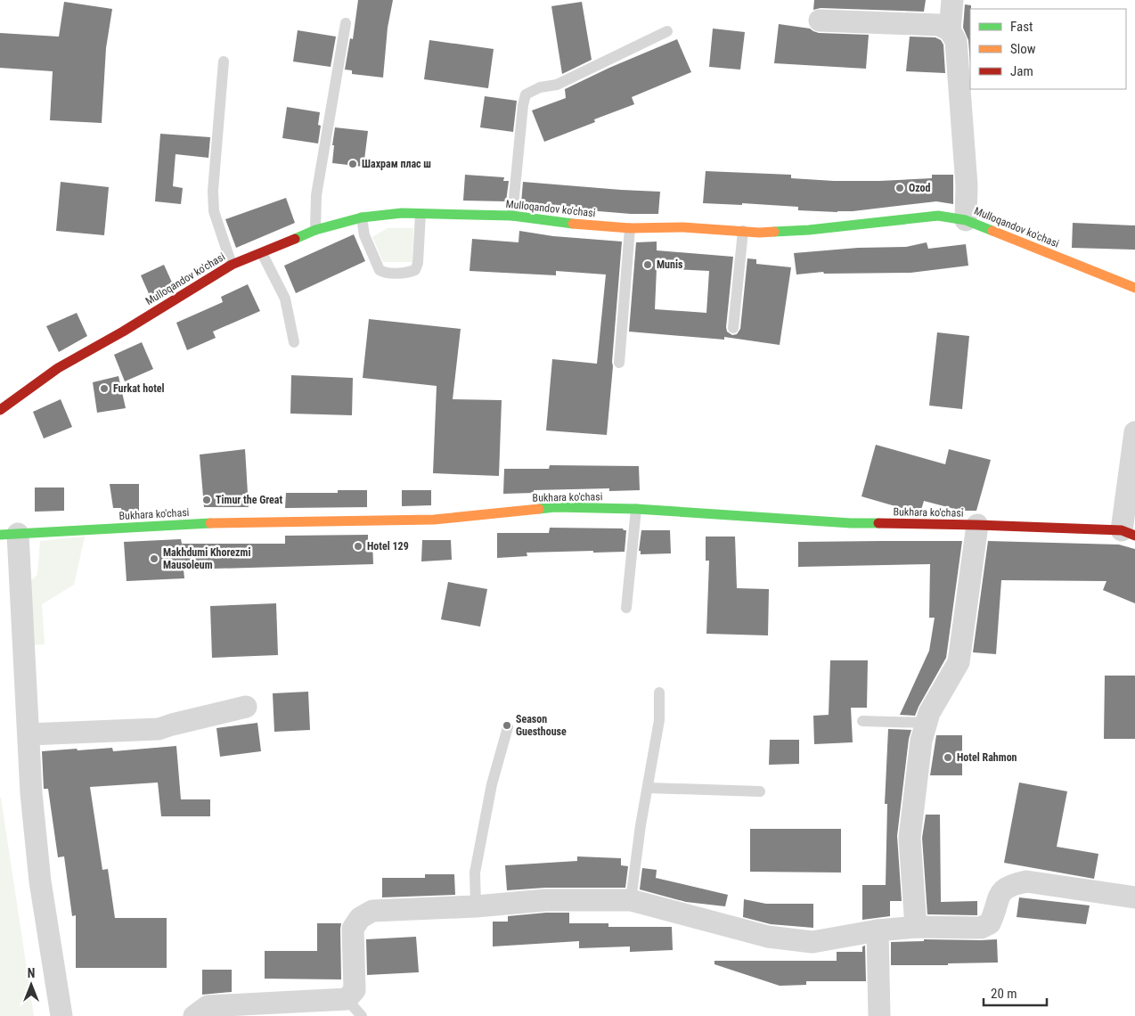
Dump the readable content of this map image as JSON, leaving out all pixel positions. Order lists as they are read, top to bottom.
{
  "streets": {
    "street": ["Mulloqandov ko'chasi", "Bukhara ko'chasi"]
  },
  "places": [
    "Шахрам плас ш",
    "Ozod",
    "Munis",
    "Furkat hotel",
    "Timur the Great",
    "Hotel 129",
    "Makhdumi Khorezmi Mausoleum",
    "Season Guesthouse",
    "Hotel Rahmon"
  ],
  "legend": ["Fast", "Slow", "Jam"],
  "scale_bar": "20 m",
  "north": "top"
}
